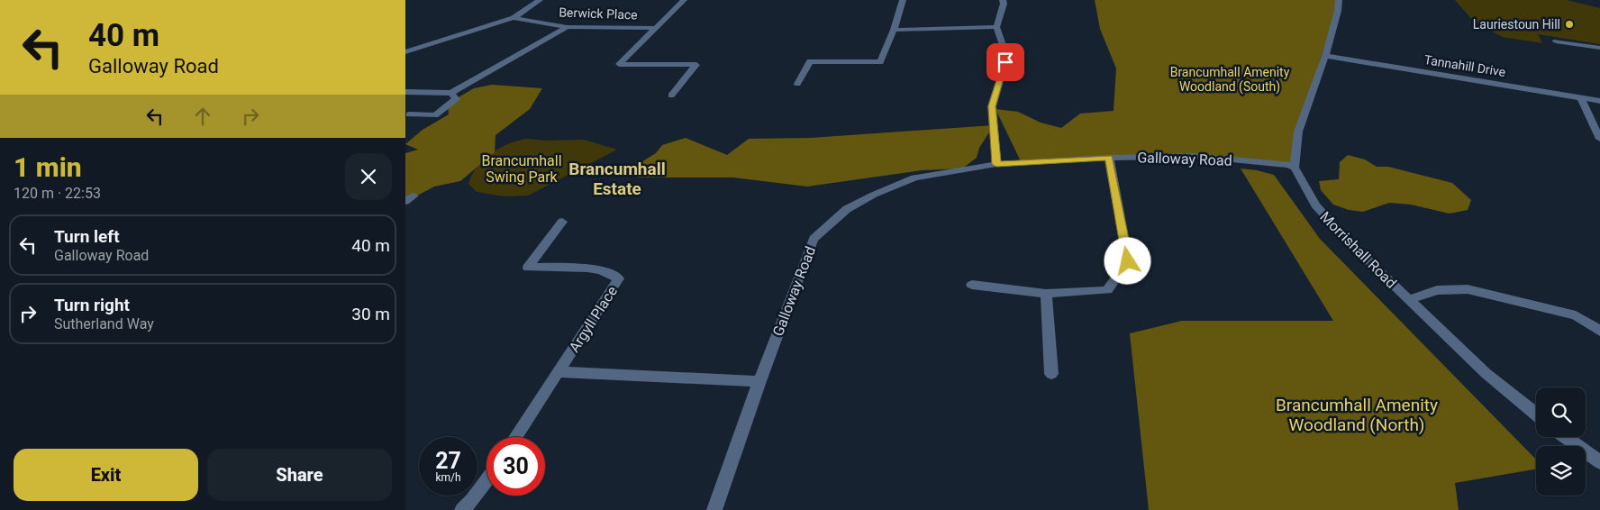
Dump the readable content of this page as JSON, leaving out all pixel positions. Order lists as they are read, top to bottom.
{
  "streets": {
    "street": [
      "Berwick Place",
      "Tannahill Drive",
      "Galloway Road",
      "Morrishall Road",
      "Argyll Place"
    ]
  },
  "crossings": [
    ["Galloway Road", "Morrishall Road"],
    ["Galloway Road", "Argyll Place"]
  ],
  "districts": ["Brancumhall Estate"],
  "parks": ["Brancumhall Amenity Woodland (South)", "Brancumhall Swing Park", "Brancumhall Amenity Woodland (North)"],
  "places": ["Lauriestoun Hill"],
  "page": {
    "turn": ["40 m", "Galloway Road"],
    "heading": ["1 min", "120 m · 22:53"],
    "list": [
      {
        "name": "Turn left",
        "note": "Galloway Road",
        "value": "40 m"
      },
      {
        "name": "Turn right",
        "note": "Sutherland Way",
        "value": "30 m"
      }
    ],
    "speed": "27 km/h",
    "limit": "30",
    "buttons": ["Exit", "Share"]
  }
}
